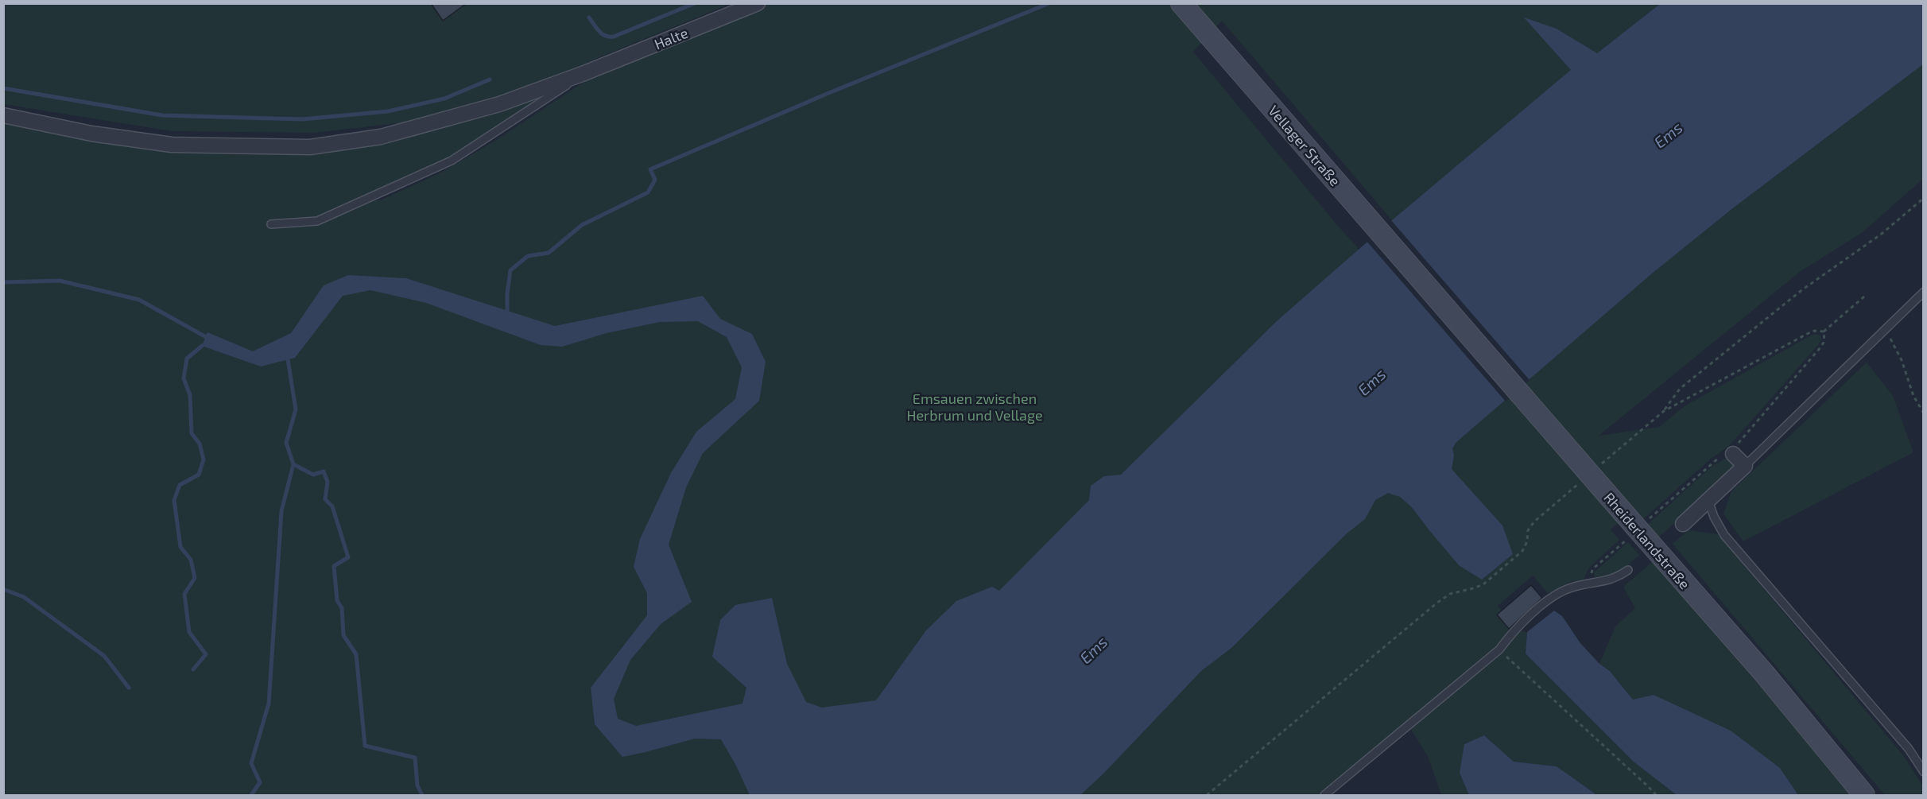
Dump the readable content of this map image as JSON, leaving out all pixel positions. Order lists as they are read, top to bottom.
{
  "streets": {
    "main road": ["Vellager Straße", "Rheiderlandstraße"],
    "street": ["Halte"]
  },
  "crossings": [
    ["Vellager Straße", "Rheiderlandstraße"]
  ],
  "water": ["Ems"],
  "parks": ["Emsauen zwischen Herbrum und Vellage"]
}
